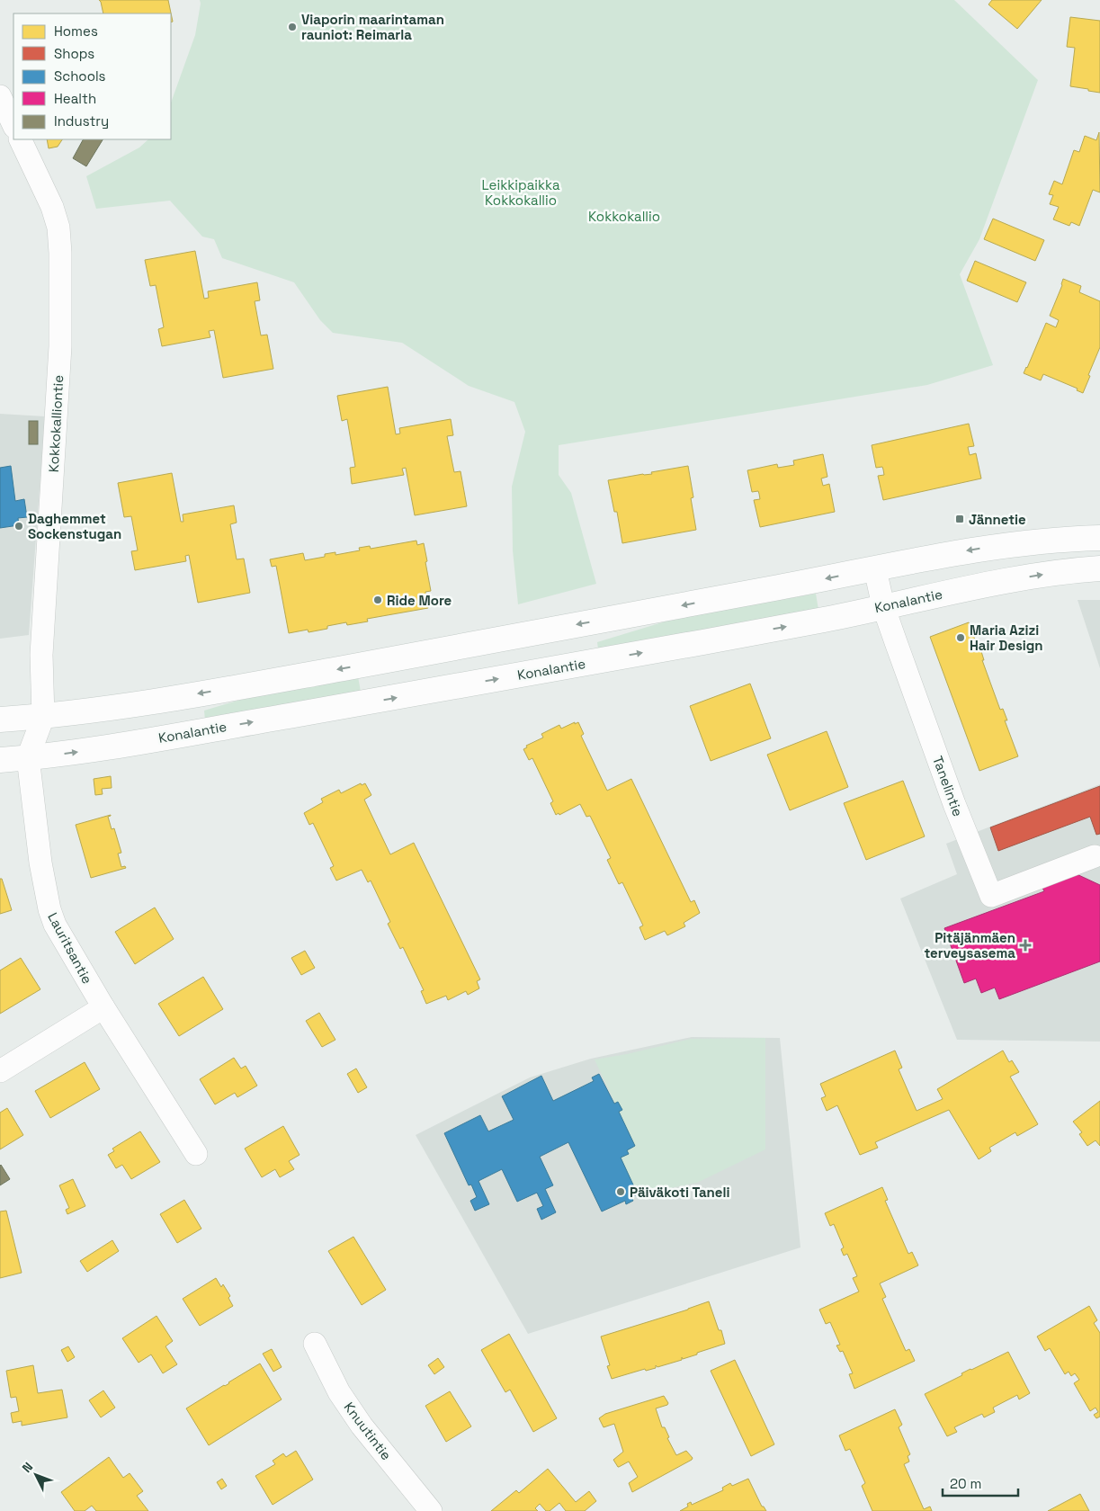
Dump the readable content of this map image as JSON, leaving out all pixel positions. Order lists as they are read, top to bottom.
{
  "streets": {
    "main road": ["Konalantie"],
    "street": [
      "Kokkokalliontie",
      "Tanelintie",
      "Lauritsantie",
      "Knuutintie"
    ]
  },
  "crossings": [
    ["Kokkokalliontie", "Lauritsantie"],
    ["Konalantie", "Tanelintie"],
    ["Konalantie", "Lauritsantie"]
  ],
  "parks": ["Leikkipaikka Kokkokallio", "Kokkokallio"],
  "places": {
    "other": [
      "Viaporin maarintaman rauniot: Reimarla",
      "Daghemmet Sockenstugan",
      "Ride More",
      "Maria Azizi Hair Design",
      "Päiväkoti Taneli"
    ],
    "transit": ["Jännetie"],
    "health": ["Pitäjänmäen terveysasema"]
  },
  "legend": [
    "Homes",
    "Shops",
    "Schools",
    "Health",
    "Industry"
  ],
  "scale_bar": "20 m",
  "north": "top left"
}
